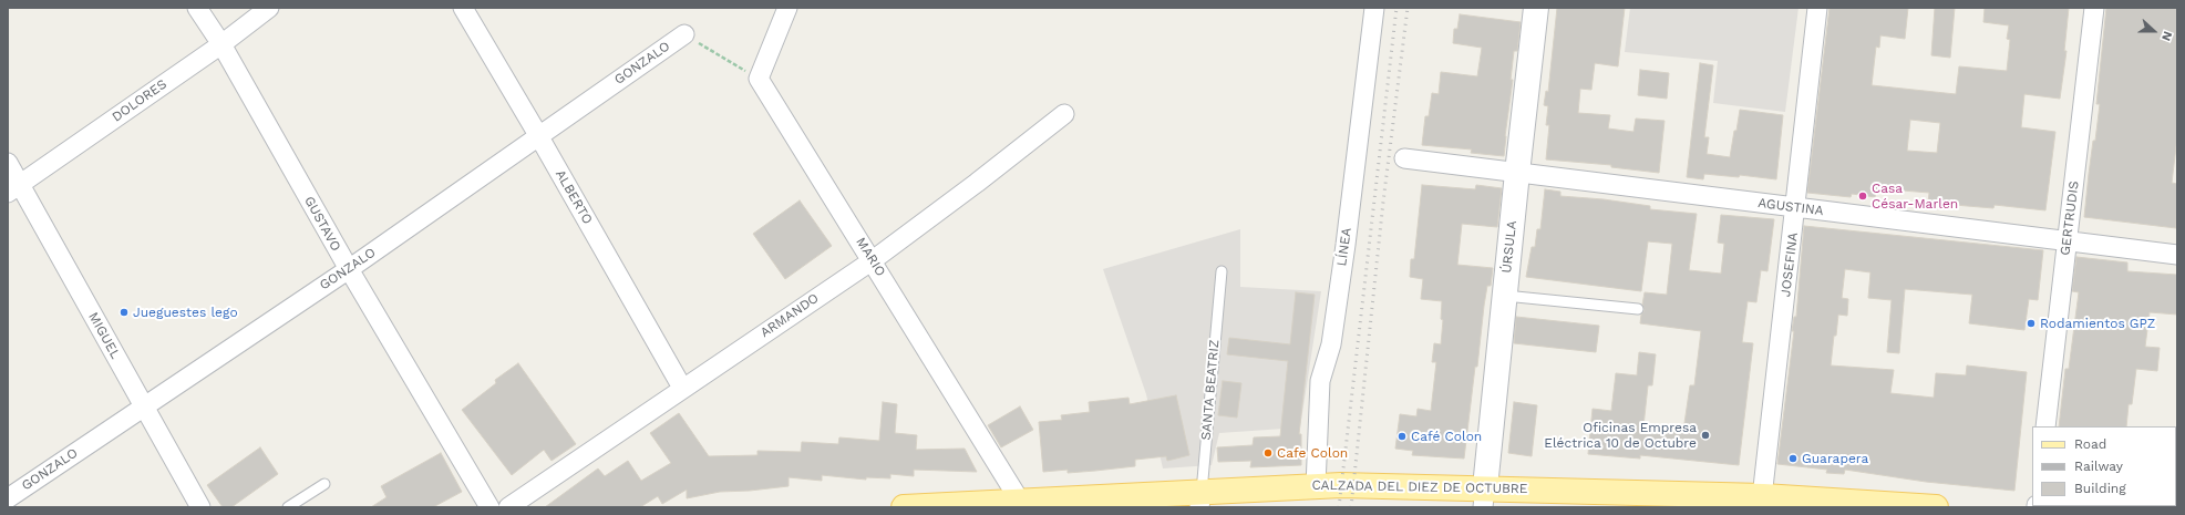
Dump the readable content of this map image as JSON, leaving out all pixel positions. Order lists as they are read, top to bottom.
{
  "streets": {
    "main road": ["CALZADA DEL DIEZ DE OCTUBRE"],
    "street": [
      "GONZALO",
      "DOLORES",
      "ALBERTO",
      "AGUSTINA",
      "GERTRUDIS",
      "GUSTAVO",
      "LÍNEA",
      "ÚRSULA",
      "MARIO",
      "JOSEFINA",
      "ARMANDO",
      "MIGUEL"
    ],
    "lane": ["SANTA BEATRIZ"]
  },
  "crossings": [
    ["GONZALO", "ALBERTO"],
    ["GONZALO", "GUSTAVO"],
    ["GONZALO", "MIGUEL"],
    ["DOLORES", "GUSTAVO"],
    ["DOLORES", "MIGUEL"],
    ["ALBERTO", "ARMANDO"],
    ["AGUSTINA", "GERTRUDIS"],
    ["AGUSTINA", "ÚRSULA"],
    ["AGUSTINA", "JOSEFINA"],
    ["LÍNEA", "CALZADA DEL DIEZ DE OCTUBRE"],
    ["ÚRSULA", "CALZADA DEL DIEZ DE OCTUBRE"],
    ["MARIO", "ARMANDO"],
    ["MARIO", "CALZADA DEL DIEZ DE OCTUBRE"],
    ["JOSEFINA", "CALZADA DEL DIEZ DE OCTUBRE"],
    ["SANTA BEATRIZ", "CALZADA DEL DIEZ DE OCTUBRE"]
  ],
  "places": [
    "Casa César-Marlen",
    "Jueguestes lego",
    "Rodamientos GPZ",
    "Oficinas Empresa Eléctrica 10 de Octubre",
    "Café Colon",
    "Cafe Colon",
    "Guarapera"
  ],
  "legend": ["Road", "Railway", "Building"],
  "north": "right"
}
